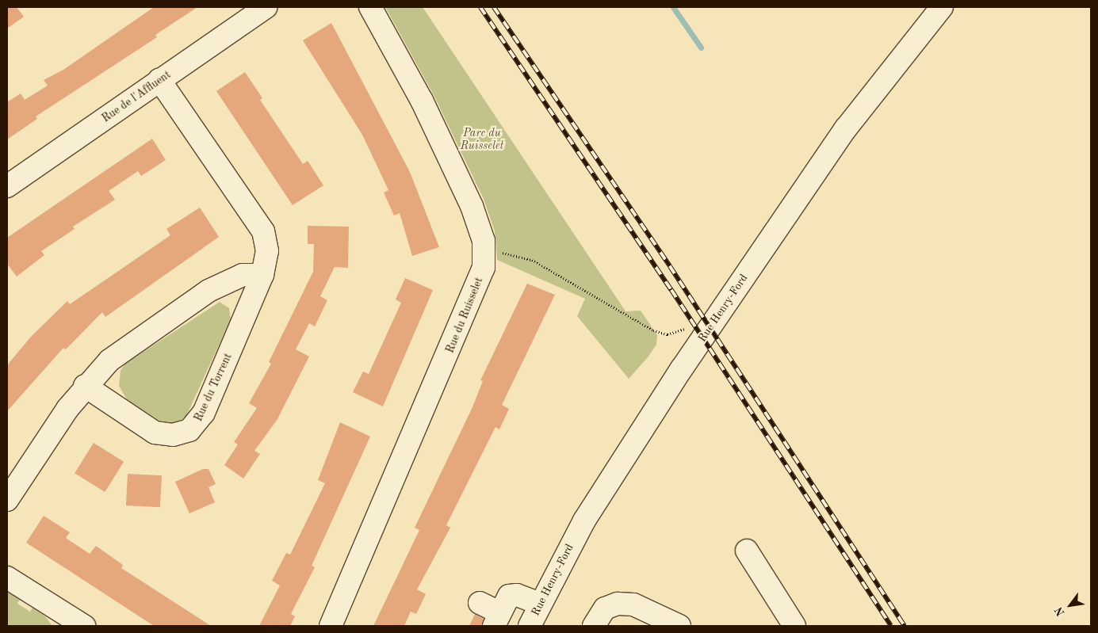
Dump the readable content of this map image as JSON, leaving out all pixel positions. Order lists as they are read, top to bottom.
{
  "streets": {
    "street": [
      "Rue de l'Affluent",
      "Rue Henry-Ford",
      "Rue du Ruisselet",
      "Rue du Torrent"
    ]
  },
  "crossings": [
    ["Rue de l'Affluent", "Rue du Torrent"]
  ],
  "parks": ["Parc du Ruisselet"],
  "north": "bottom left"
}
